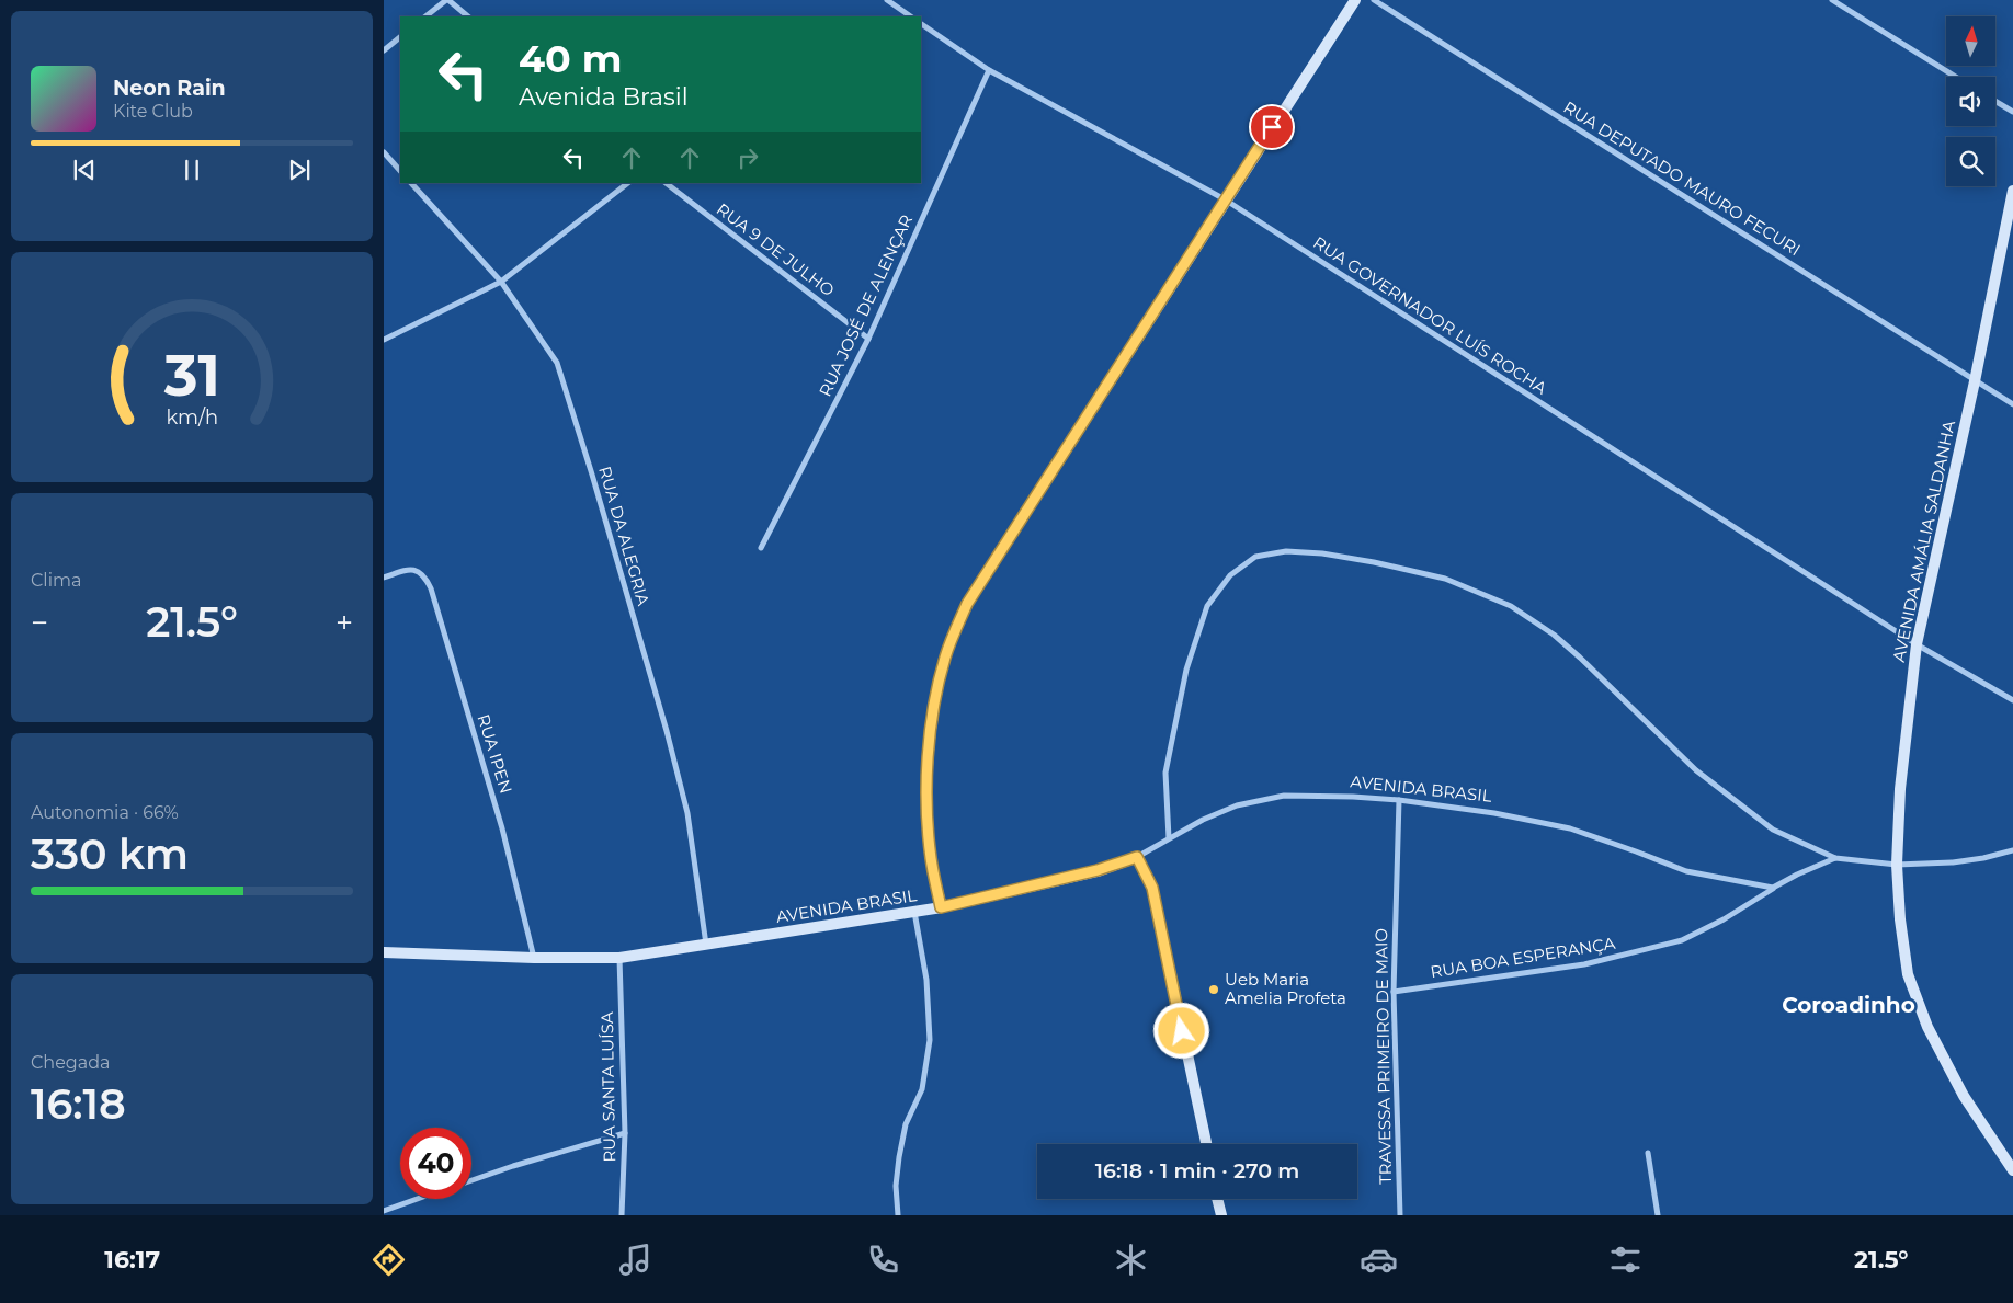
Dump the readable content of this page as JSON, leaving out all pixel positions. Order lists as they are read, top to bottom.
{
  "streets": {
    "street": [
      "RUA DEPUTADO MAURO FECURI",
      "RUA 9 DE JULHO",
      "RUA JOSÉ DE ALENÇAR",
      "RUA GOVERNADOR LUÍS ROCHA",
      "RUA DA ALEGRIA",
      "AVENIDA AMÁLIA SALDANHA",
      "RUA IPEN",
      "AVENIDA BRASIL",
      "RUA BOA ESPERANÇA",
      "TRAVESSA PRIMEIRO DE MAIO",
      "RUA SANTA LUÍSA"
    ]
  },
  "crossings": [
    ["RUA DEPUTADO MAURO FECURI", "AVENIDA AMÁLIA SALDANHA"],
    ["RUA 9 DE JULHO", "RUA JOSÉ DE ALENÇAR"],
    ["RUA JOSÉ DE ALENÇAR", "RUA GOVERNADOR LUÍS ROCHA"],
    ["RUA GOVERNADOR LUÍS ROCHA", "AVENIDA AMÁLIA SALDANHA"],
    ["RUA DA ALEGRIA", "AVENIDA BRASIL"],
    ["RUA IPEN", "AVENIDA BRASIL"],
    ["AVENIDA BRASIL", "RUA BOA ESPERANÇA"],
    ["AVENIDA BRASIL", "TRAVESSA PRIMEIRO DE MAIO"],
    ["AVENIDA BRASIL", "RUA SANTA LUÍSA"],
    ["RUA BOA ESPERANÇA", "TRAVESSA PRIMEIRO DE MAIO"]
  ],
  "districts": ["Coroadinho"],
  "places": ["Ueb Maria Amelia Profeta"],
  "north": "top",
  "page": {
    "turn": ["40 m", "Avenida Brasil"],
    "song": ["Neon Rain", "Kite Club"],
    "tile": [
      "Clima",
      ["Autonomia · 66%", "330 km"],
      ["Chegada", "16:18"]
    ],
    "heat": ["−", "21.5°", "+"],
    "limit": "40",
    "trip": "16:18 · 1 min · 270 m",
    "tabs": ["16:17", "21.5°"],
    "gauge": ["31", "km/h"]
  }
}
